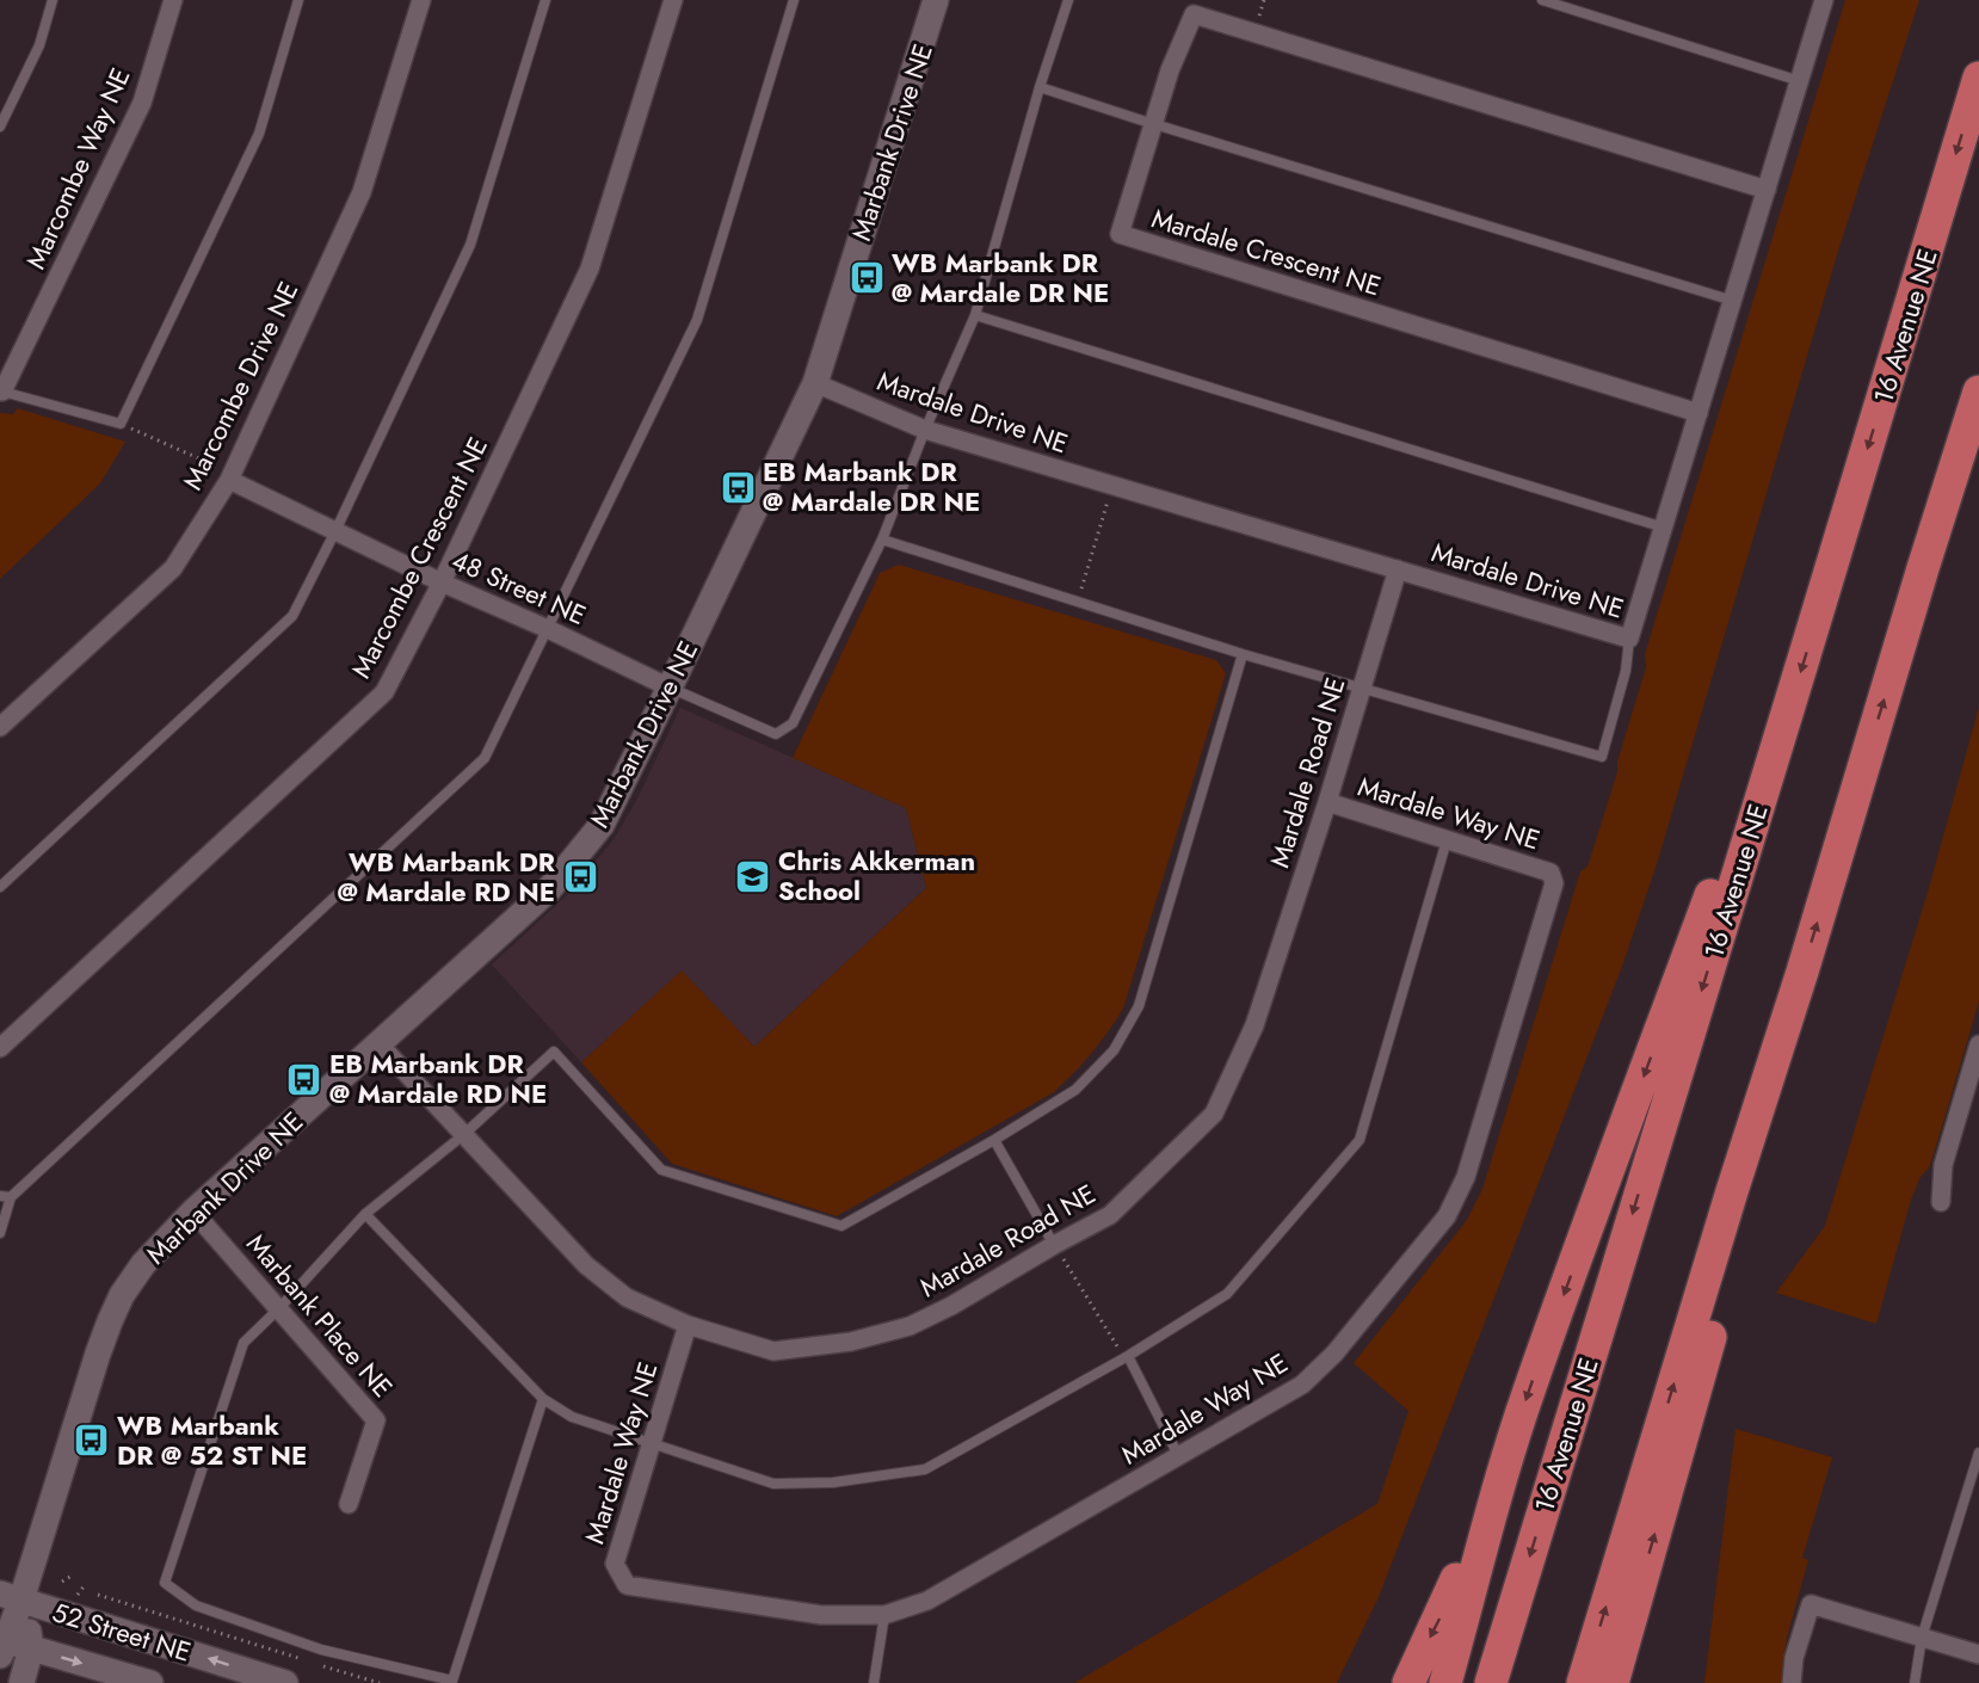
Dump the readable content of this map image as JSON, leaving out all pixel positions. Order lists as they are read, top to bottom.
{
  "streets": {
    "highway": ["16 Avenue NE"],
    "street": [
      "Marbank Drive NE",
      "Marcombe Way NE",
      "Mardale Crescent NE",
      "Marcombe Drive NE",
      "Mardale Drive NE",
      "Marcombe Crescent NE",
      "48 Street NE",
      "Mardale Road NE",
      "Mardale Way NE",
      "Marbank Place NE",
      "52 Street NE"
    ]
  },
  "crossings": [
    ["Marbank Drive NE", "Mardale Drive NE"],
    ["Marbank Drive NE", "48 Street NE"],
    ["Marbank Drive NE", "Mardale Road NE"],
    ["Marbank Drive NE", "Marbank Place NE"],
    ["Marbank Drive NE", "52 Street NE"],
    ["Mardale Crescent NE", "Mardale Drive NE"],
    ["Marcombe Drive NE", "48 Street NE"],
    ["Mardale Drive NE", "Mardale Road NE"],
    ["Marcombe Crescent NE", "48 Street NE"],
    ["Mardale Road NE", "Mardale Way NE"]
  ],
  "places": {
    "bus stop": [
      "WB Marbank DR @ Mardale DR NE",
      "EB Marbank DR @ Mardale DR NE",
      "WB Marbank DR @ Mardale RD NE",
      "EB Marbank DR @ Mardale RD NE",
      "WB Marbank DR @ 52 ST NE"
    ],
    "school or university": ["Chris Akkerman School"]
  }
}
